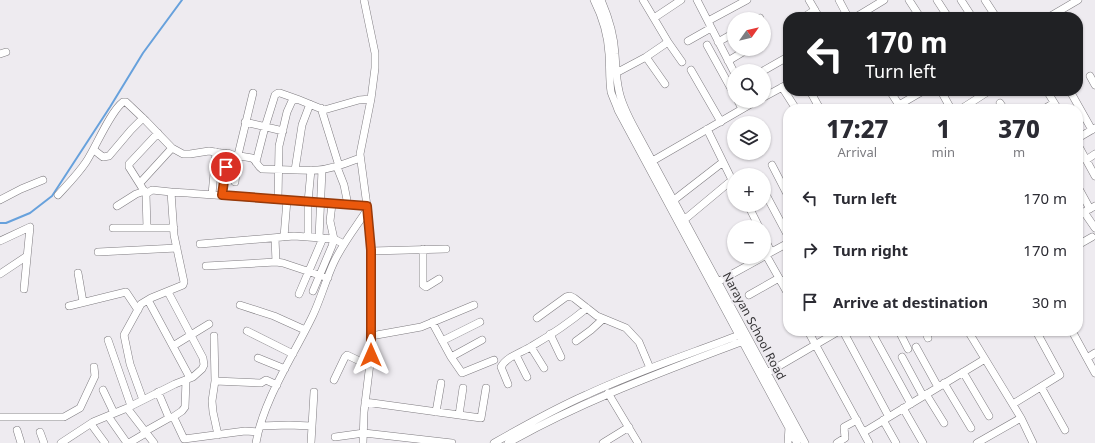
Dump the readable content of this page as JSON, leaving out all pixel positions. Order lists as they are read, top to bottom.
{
  "streets": {
    "street": ["Narayan School Road"]
  },
  "north": "top right",
  "page": {
    "map_buttons": ["+", "−"],
    "turn": ["170 m", "Turn left"],
    "eta": [
      "17:27",
      "Arrival",
      "1",
      "min",
      "370",
      "m"
    ],
    "list": [
      {
        "name": "Turn left",
        "value": "170 m"
      },
      {
        "name": "Turn right",
        "value": "170 m"
      },
      {
        "name": "Arrive at destination",
        "value": "30 m"
      }
    ]
  }
}
